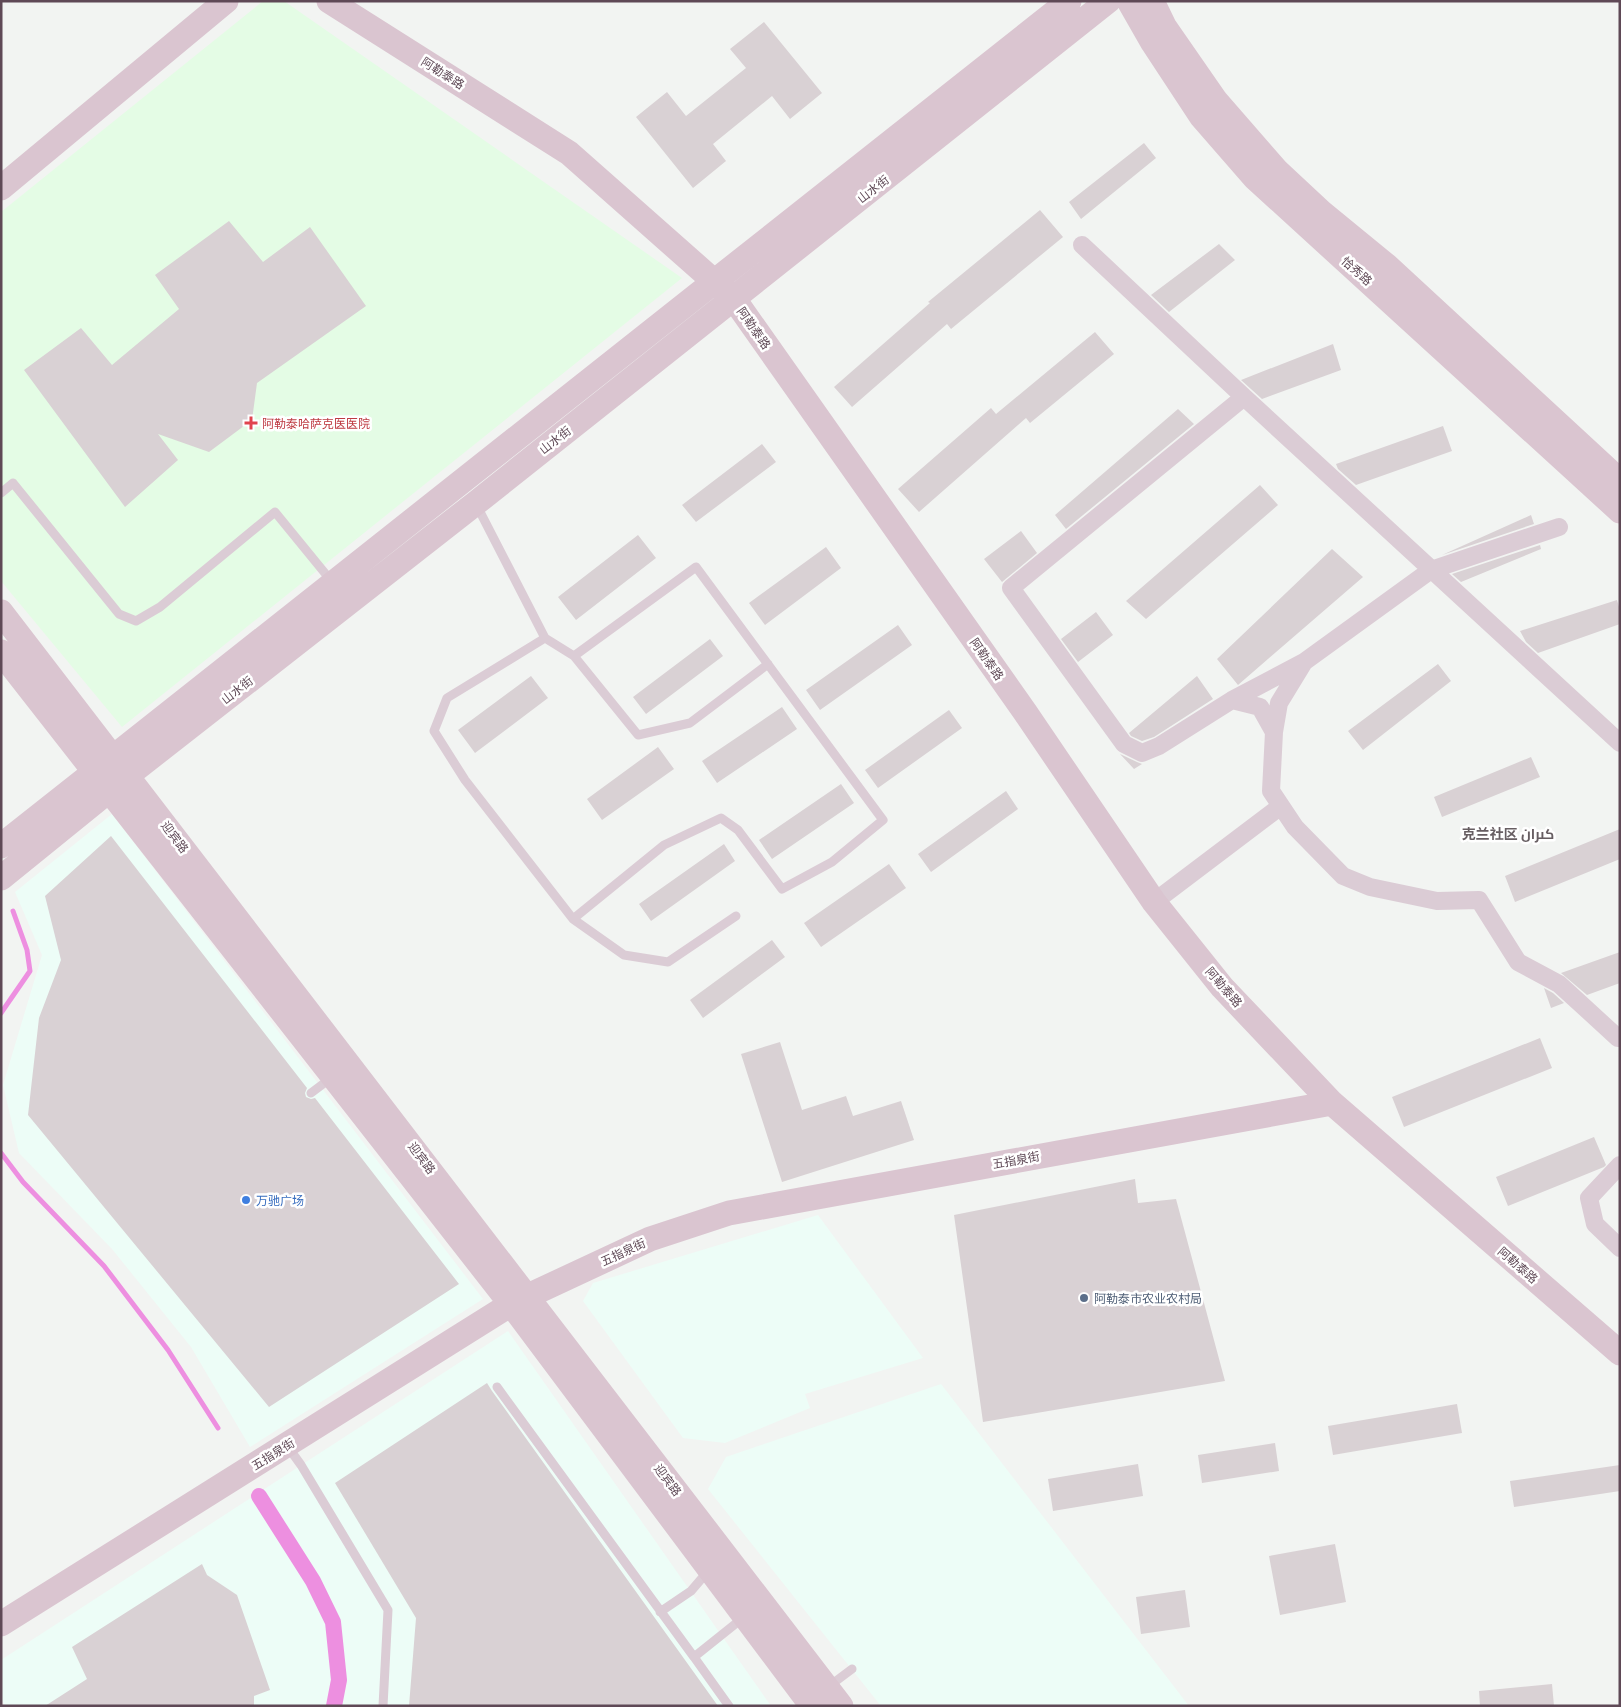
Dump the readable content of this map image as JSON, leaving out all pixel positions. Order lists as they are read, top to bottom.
{
  "streets": {
    "main road": [
      "阿勒泰路",
      "山水街",
      "恰秀路",
      "迎宾路",
      "五指泉街"
    ]
  },
  "crossings": [
    ["阿勒泰路", "山水街"],
    ["阿勒泰路", "五指泉街"],
    ["山水街", "迎宾路"],
    ["迎宾路", "五指泉街"]
  ],
  "districts": ["克兰社区 كىران"],
  "places": {
    "health": ["阿勒泰哈萨克医医院"],
    "other": ["万驰广场", "阿勒泰市农业农村局"]
  }
}
